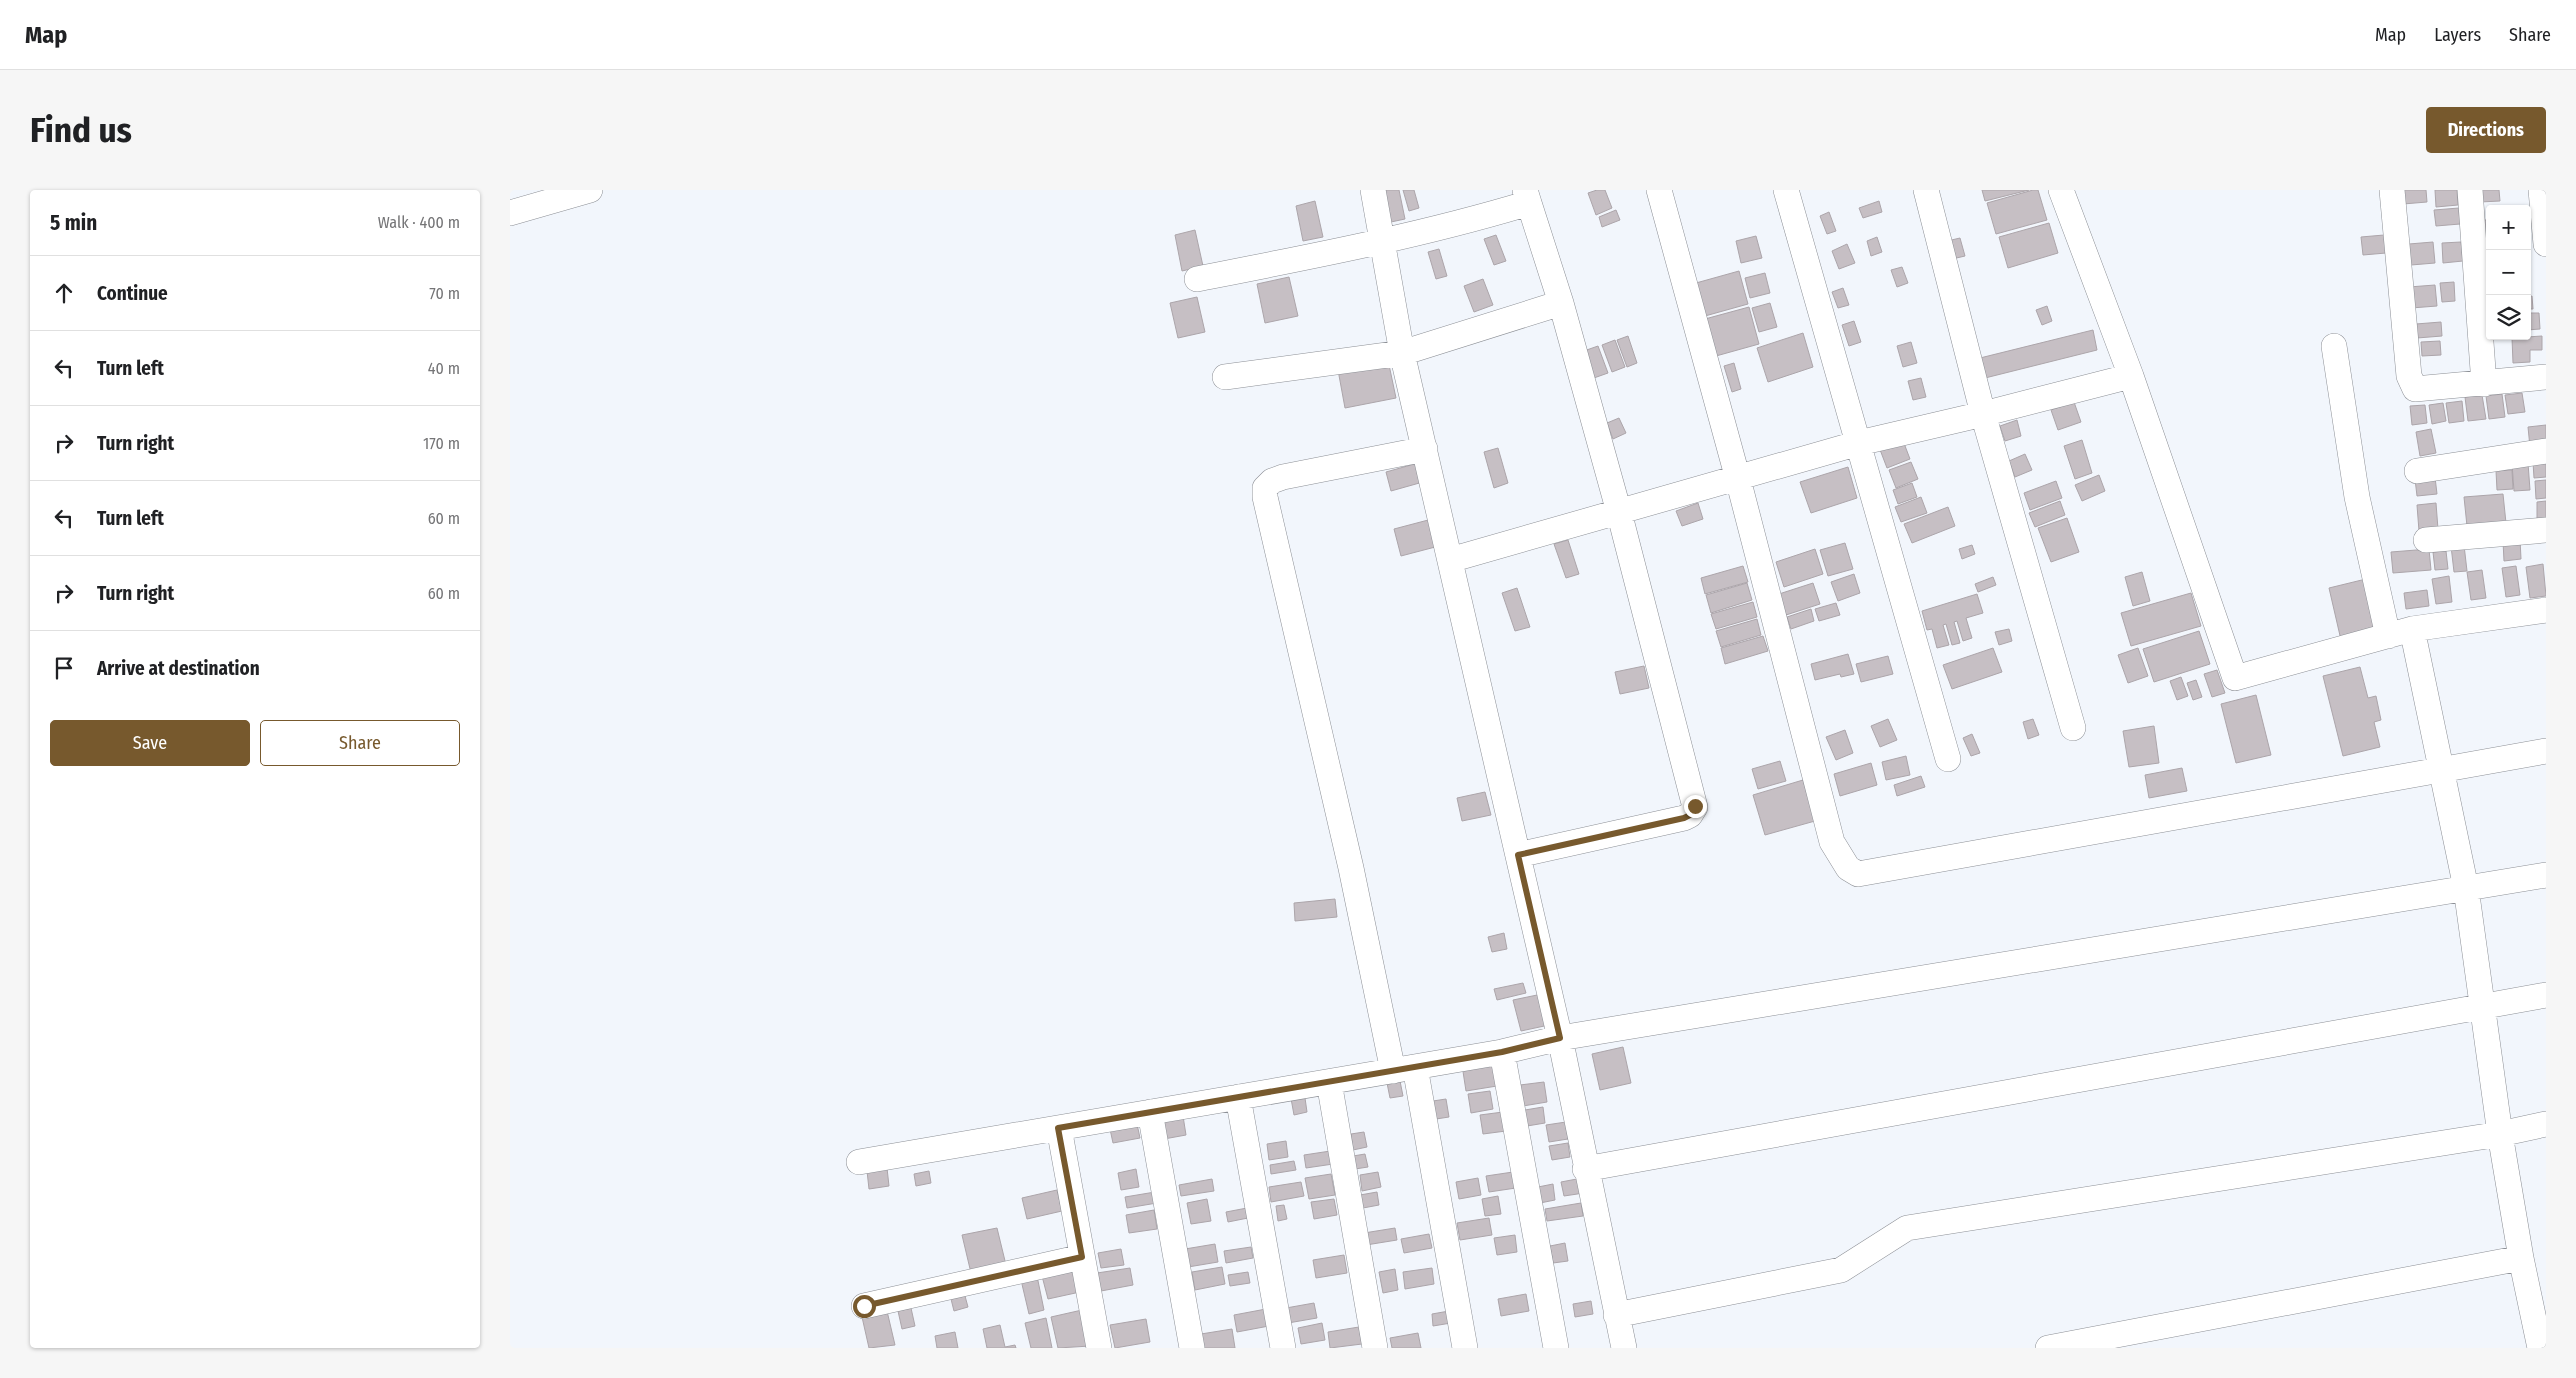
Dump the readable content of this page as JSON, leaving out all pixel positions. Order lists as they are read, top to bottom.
{
  "page": {
    "header": "Map",
    "nav": ["Map", "Layers", "Share"],
    "buttons": [
      "Directions",
      ["Save", "Share"]
    ],
    "title": "Find us",
    "heading": ["5 min", "Walk · 400 m"],
    "map_buttons": ["+", "−"],
    "list": [
      ["Continue", "70 m"],
      ["Turn left", "40 m"],
      ["Turn right", "170 m"],
      ["Turn left", "60 m"],
      ["Turn right", "60 m"],
      "Arrive at destination"
    ]
  }
}
